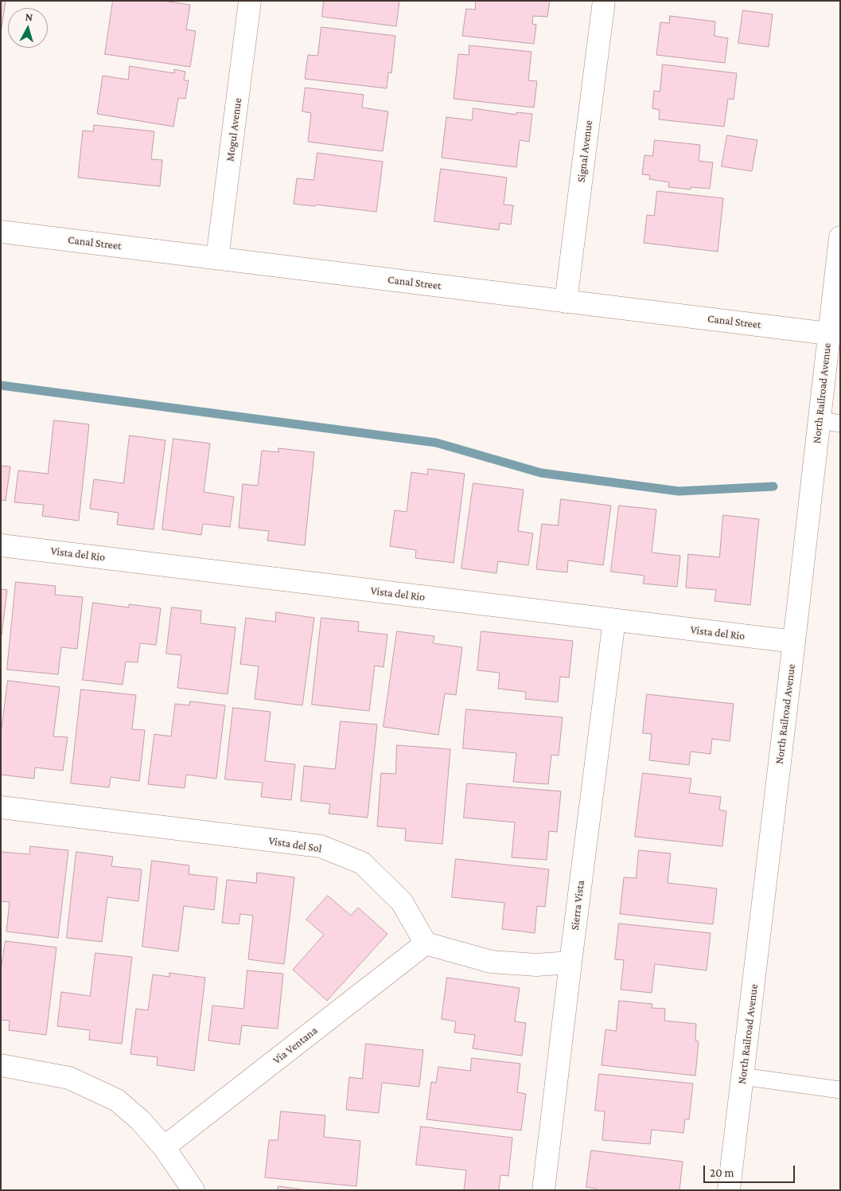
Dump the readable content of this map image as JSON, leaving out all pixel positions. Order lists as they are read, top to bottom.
{
  "streets": {
    "street": [
      "Mogul Avenue",
      "Signal Avenue",
      "Canal Street",
      "North Railroad Avenue",
      "Vista del Rio",
      "Vista del Sol",
      "Sierra Vista",
      "Via Ventana"
    ]
  },
  "crossings": [
    ["Mogul Avenue", "Canal Street"],
    ["Signal Avenue", "Canal Street"],
    ["Canal Street", "North Railroad Avenue"],
    ["North Railroad Avenue", "Vista del Rio"],
    ["Vista del Rio", "Sierra Vista"],
    ["Vista del Sol", "Via Ventana"]
  ],
  "scale_bar": "20 m",
  "north": "top"
}
